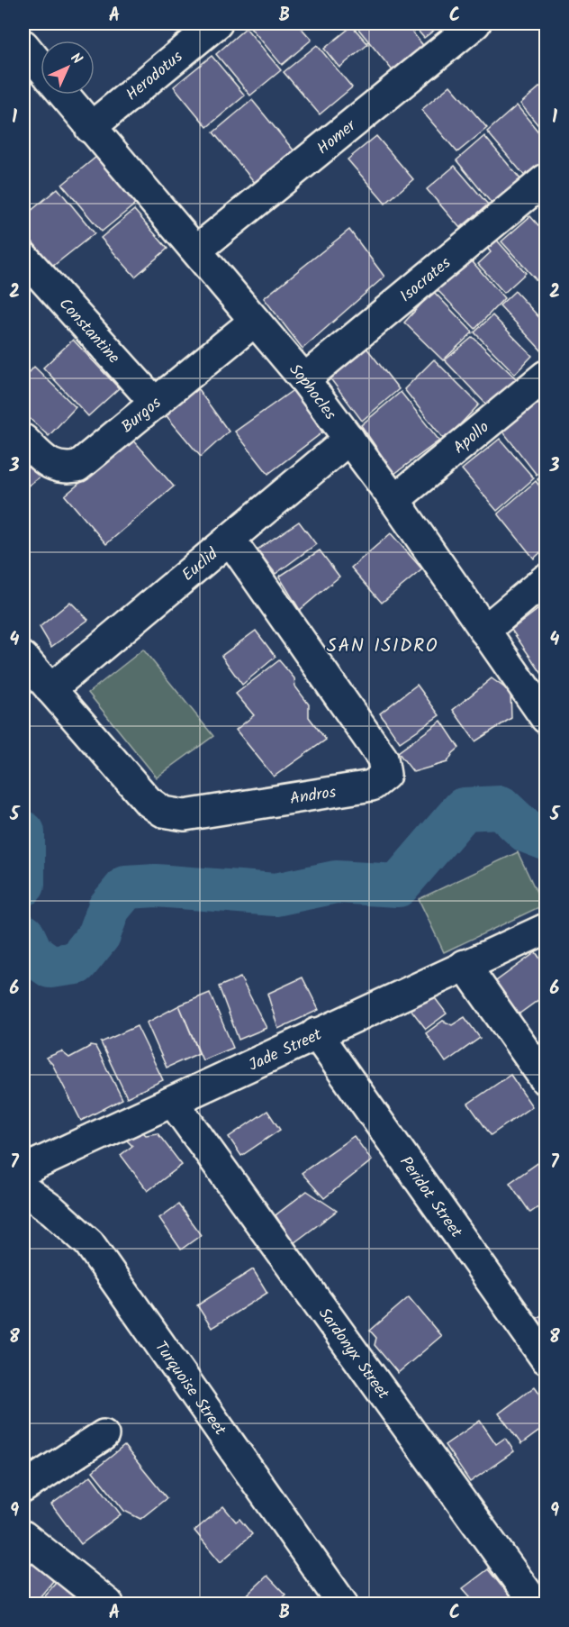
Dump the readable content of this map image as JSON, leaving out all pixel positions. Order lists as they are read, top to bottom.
{
  "streets": {
    "street": [
      "Herodotus",
      "Homer",
      "Isocrates",
      "Constantine",
      "Sophocles",
      "Burgos",
      "Apollo",
      "Euclid",
      "Andros",
      "Jade Street",
      "Peridot Street",
      "Sardonyx Street",
      "Turquoise Street"
    ]
  },
  "crossings": [
    ["Herodotus", "Sophocles"],
    ["Homer", "Sophocles"],
    ["Isocrates", "Sophocles"],
    ["Constantine", "Burgos"],
    ["Sophocles", "Burgos"],
    ["Sophocles", "Apollo"],
    ["Sophocles", "Euclid"],
    ["Euclid", "Andros"],
    ["Jade Street", "Peridot Street"],
    ["Jade Street", "Sardonyx Street"]
  ],
  "districts": ["SAN ISIDRO"],
  "north": "top right",
  "grid": {
    "columns": ["A", "B", "C"],
    "rows": [
      "1",
      "2",
      "3",
      "4",
      "5",
      "6",
      "7",
      "8",
      "9"
    ]
  }
}
